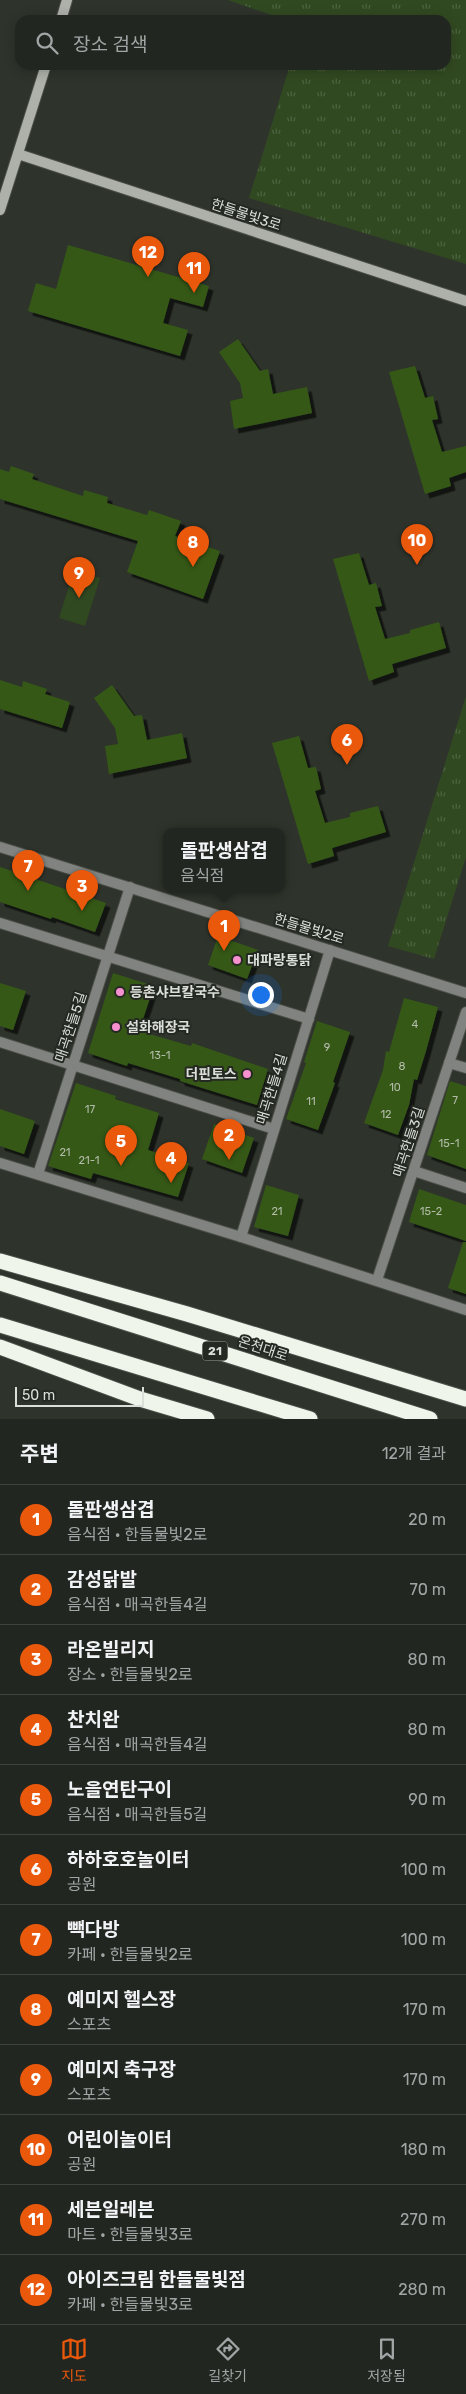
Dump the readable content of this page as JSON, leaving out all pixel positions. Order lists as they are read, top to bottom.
{
  "streets": {
    "highway": ["온천대로", "21"],
    "street": [
      "한들물빛3로",
      "한들물빛2로",
      "매곡한들5길",
      "매곡한들4길",
      "매곡한들3길"
    ]
  },
  "crossings": [
    ["한들물빛2로", "매곡한들5길"],
    ["한들물빛2로", "매곡한들4길"]
  ],
  "places": [
    "대파랑통닭",
    "등촌샤브칼국수",
    "설화해장국",
    "더핀토스"
  ],
  "house_numbers": [
    "4",
    "9",
    "13-1",
    "8",
    "10",
    "7",
    "11",
    "17",
    "12",
    "15-1",
    "21",
    "21-1",
    "21",
    "15-2"
  ],
  "scale_bar": "50 m",
  "page": {
    "search": "장소 검색",
    "pins": [
      "12",
      "11",
      "10",
      "8",
      "9",
      "6",
      "7",
      "3",
      "1",
      "2",
      "5",
      "4"
    ],
    "popup": ["돌판생삼겹", "음식점"],
    "scale": "50 m",
    "heading": ["주변", "12개 결과"],
    "list": [
      {
        "mark": "1",
        "name": "돌판생삼겹",
        "note": "음식점 · 한들물빛2로",
        "value": "20 m"
      },
      {
        "mark": "2",
        "name": "감성닭발",
        "note": "음식점 · 매곡한들4길",
        "value": "70 m"
      },
      {
        "mark": "3",
        "name": "라온빌리지",
        "note": "장소 · 한들물빛2로",
        "value": "80 m"
      },
      {
        "mark": "4",
        "name": "찬치완",
        "note": "음식점 · 매곡한들4길",
        "value": "80 m"
      },
      {
        "mark": "5",
        "name": "노을연탄구이",
        "note": "음식점 · 매곡한들5길",
        "value": "90 m"
      },
      {
        "mark": "6",
        "name": "하하호호놀이터",
        "note": "공원",
        "value": "100 m"
      },
      {
        "mark": "7",
        "name": "빽다방",
        "note": "카페 · 한들물빛2로",
        "value": "100 m"
      },
      {
        "mark": "8",
        "name": "예미지 헬스장",
        "note": "스포츠",
        "value": "170 m"
      },
      {
        "mark": "9",
        "name": "예미지 축구장",
        "note": "스포츠",
        "value": "170 m"
      },
      {
        "mark": "10",
        "name": "어린이놀이터",
        "note": "공원",
        "value": "180 m"
      },
      {
        "mark": "11",
        "name": "세븐일레븐",
        "note": "마트 · 한들물빛3로",
        "value": "270 m"
      },
      {
        "mark": "12",
        "name": "아이즈크림 한들물빛점",
        "note": "카페 · 한들물빛3로",
        "value": "280 m"
      }
    ],
    "nav": ["지도", "길찾기", "저장됨"]
  }
}
